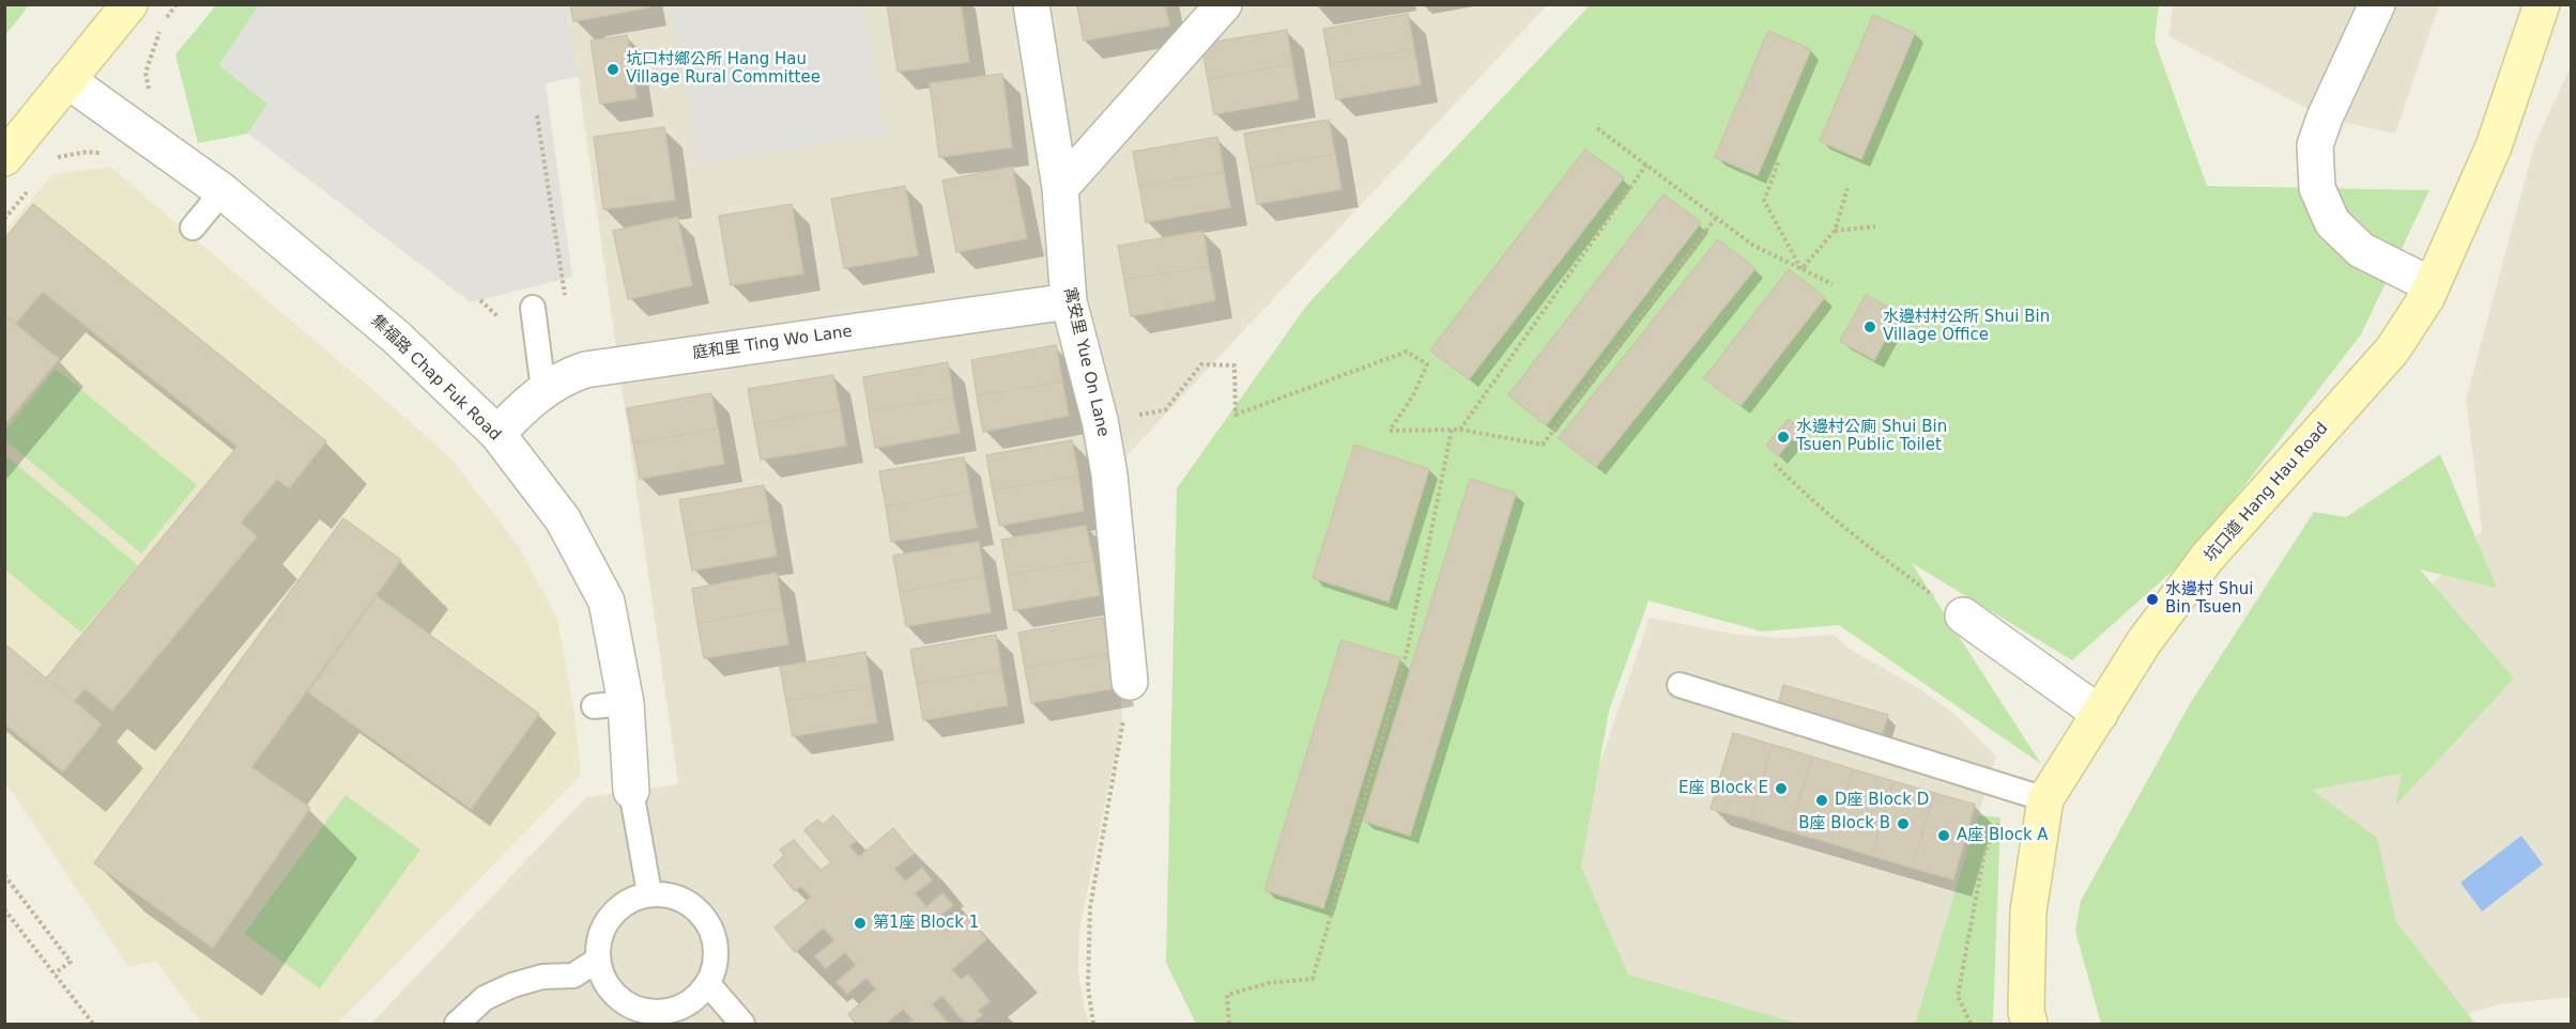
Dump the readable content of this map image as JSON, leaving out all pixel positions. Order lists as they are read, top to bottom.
{
  "streets": {
    "main road": ["坑口道 Hang Hau Road"],
    "street": ["庭和里 Ting Wo Lane", "寓安里 Yue On Lane", "集福路 Chap Fuk Road"]
  },
  "crossings": [
    ["庭和里 Ting Wo Lane", "寓安里 Yue On Lane"],
    ["庭和里 Ting Wo Lane", "集福路 Chap Fuk Road"]
  ],
  "places": [
    "坑口村鄉公所 Hang Hau Village Rural Committee",
    "水邊村村公所 Shui Bin Village Office",
    "水邊村公廁 Shui Bin Tsuen Public Toilet",
    "水邊村 Shui Bin Tsuen",
    "E座 Block E",
    "D座 Block D",
    "B座 Block B",
    "A座 Block A",
    "第1座 Block 1"
  ]
}
